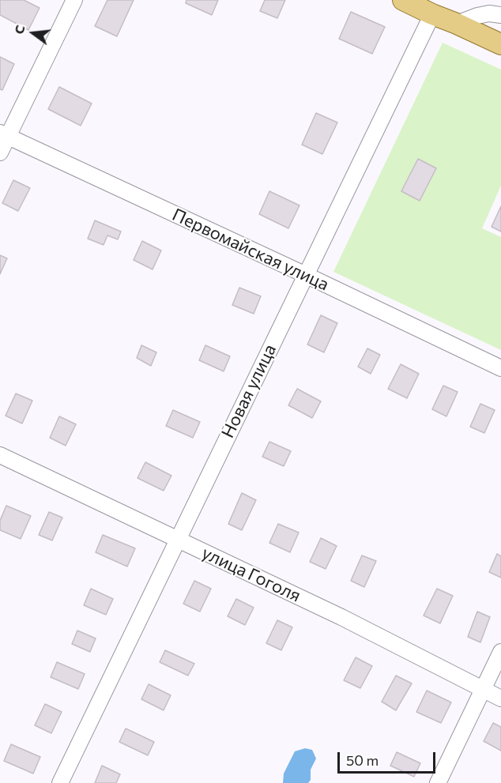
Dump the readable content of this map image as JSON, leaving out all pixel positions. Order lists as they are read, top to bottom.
{
  "streets": {
    "street": ["Первомайская улица", "Новая улица", "улица Гоголя"]
  },
  "crossings": [
    ["Первомайская улица", "Новая улица"],
    ["Новая улица", "улица Гоголя"]
  ],
  "scale_bar": "50 m",
  "north": "left"
}
